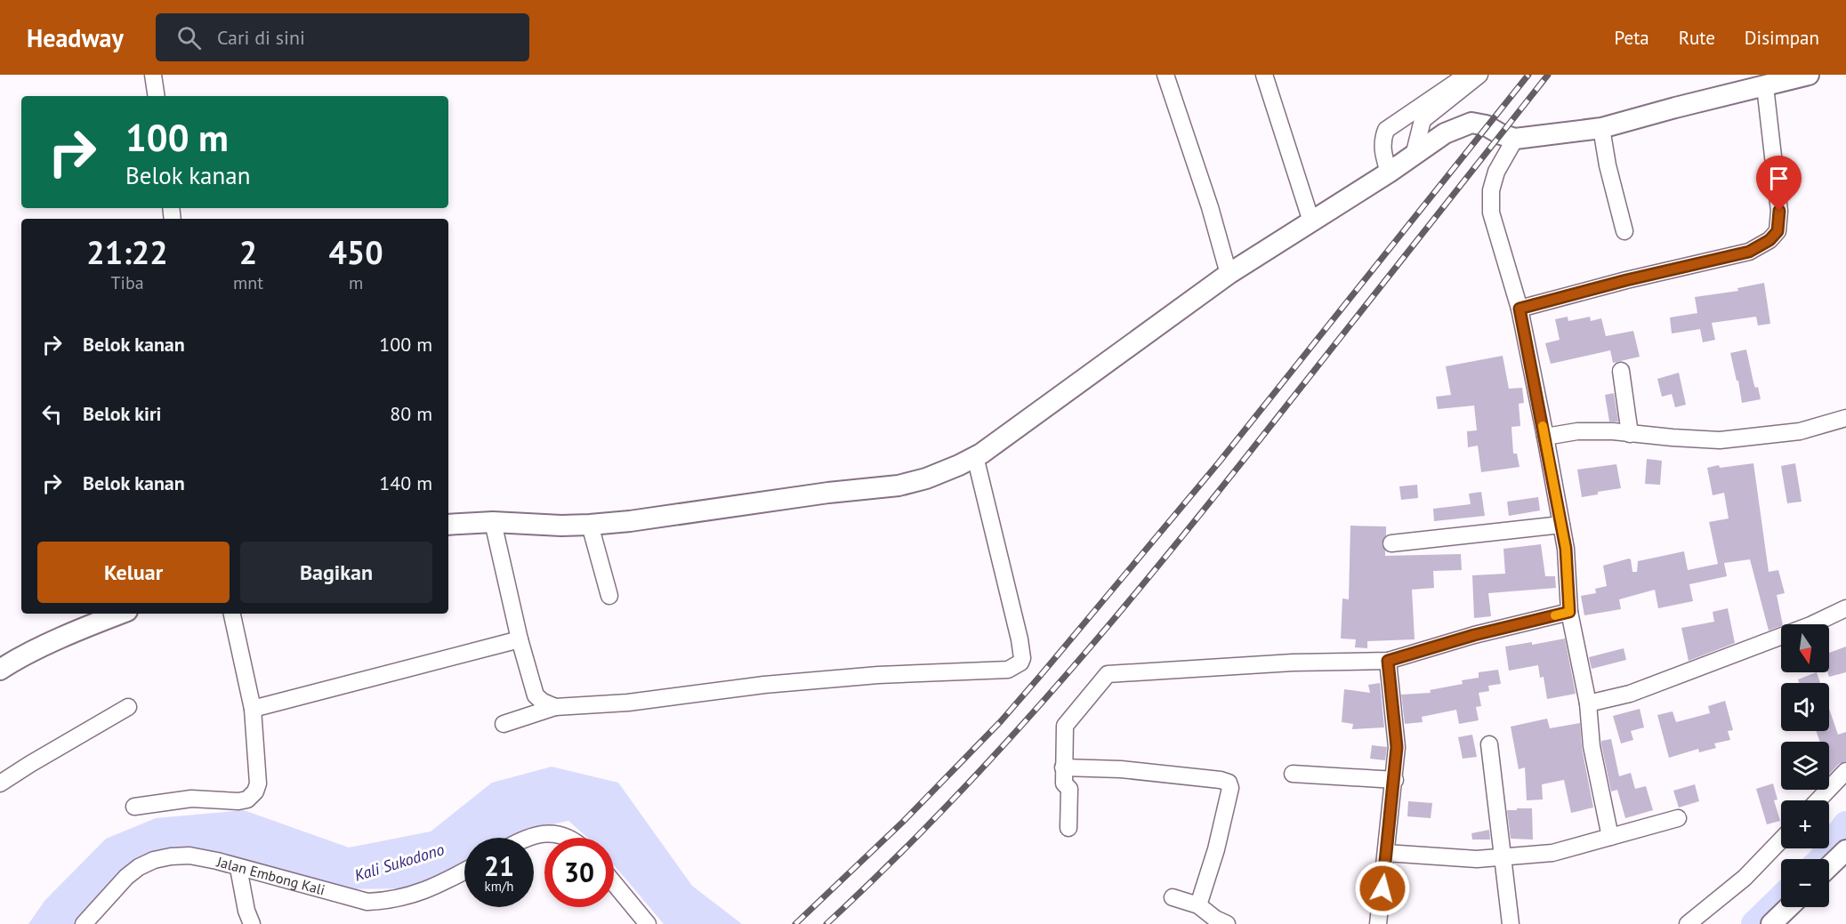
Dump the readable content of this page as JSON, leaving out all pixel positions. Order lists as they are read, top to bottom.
{
  "streets": {
    "street": ["Jalan Embong Kali"]
  },
  "water": ["Kali Sukodono"],
  "north": "bottom",
  "page": {
    "header": "Headway",
    "search": "Cari di sini",
    "nav": ["Peta", "Rute", "Disimpan"],
    "turn": ["100 m", "Belok kanan"],
    "eta": [
      "21:22",
      "Tiba",
      "2",
      "mnt",
      "450",
      "m"
    ],
    "list": [
      {
        "name": "Belok kanan",
        "value": "100 m"
      },
      {
        "name": "Belok kiri",
        "value": "80 m"
      },
      {
        "name": "Belok kanan",
        "value": "140 m"
      }
    ],
    "buttons": ["Keluar", "Bagikan"],
    "map_buttons": ["+", "−"],
    "speed": "21 km/h",
    "limit": "30"
  }
}
